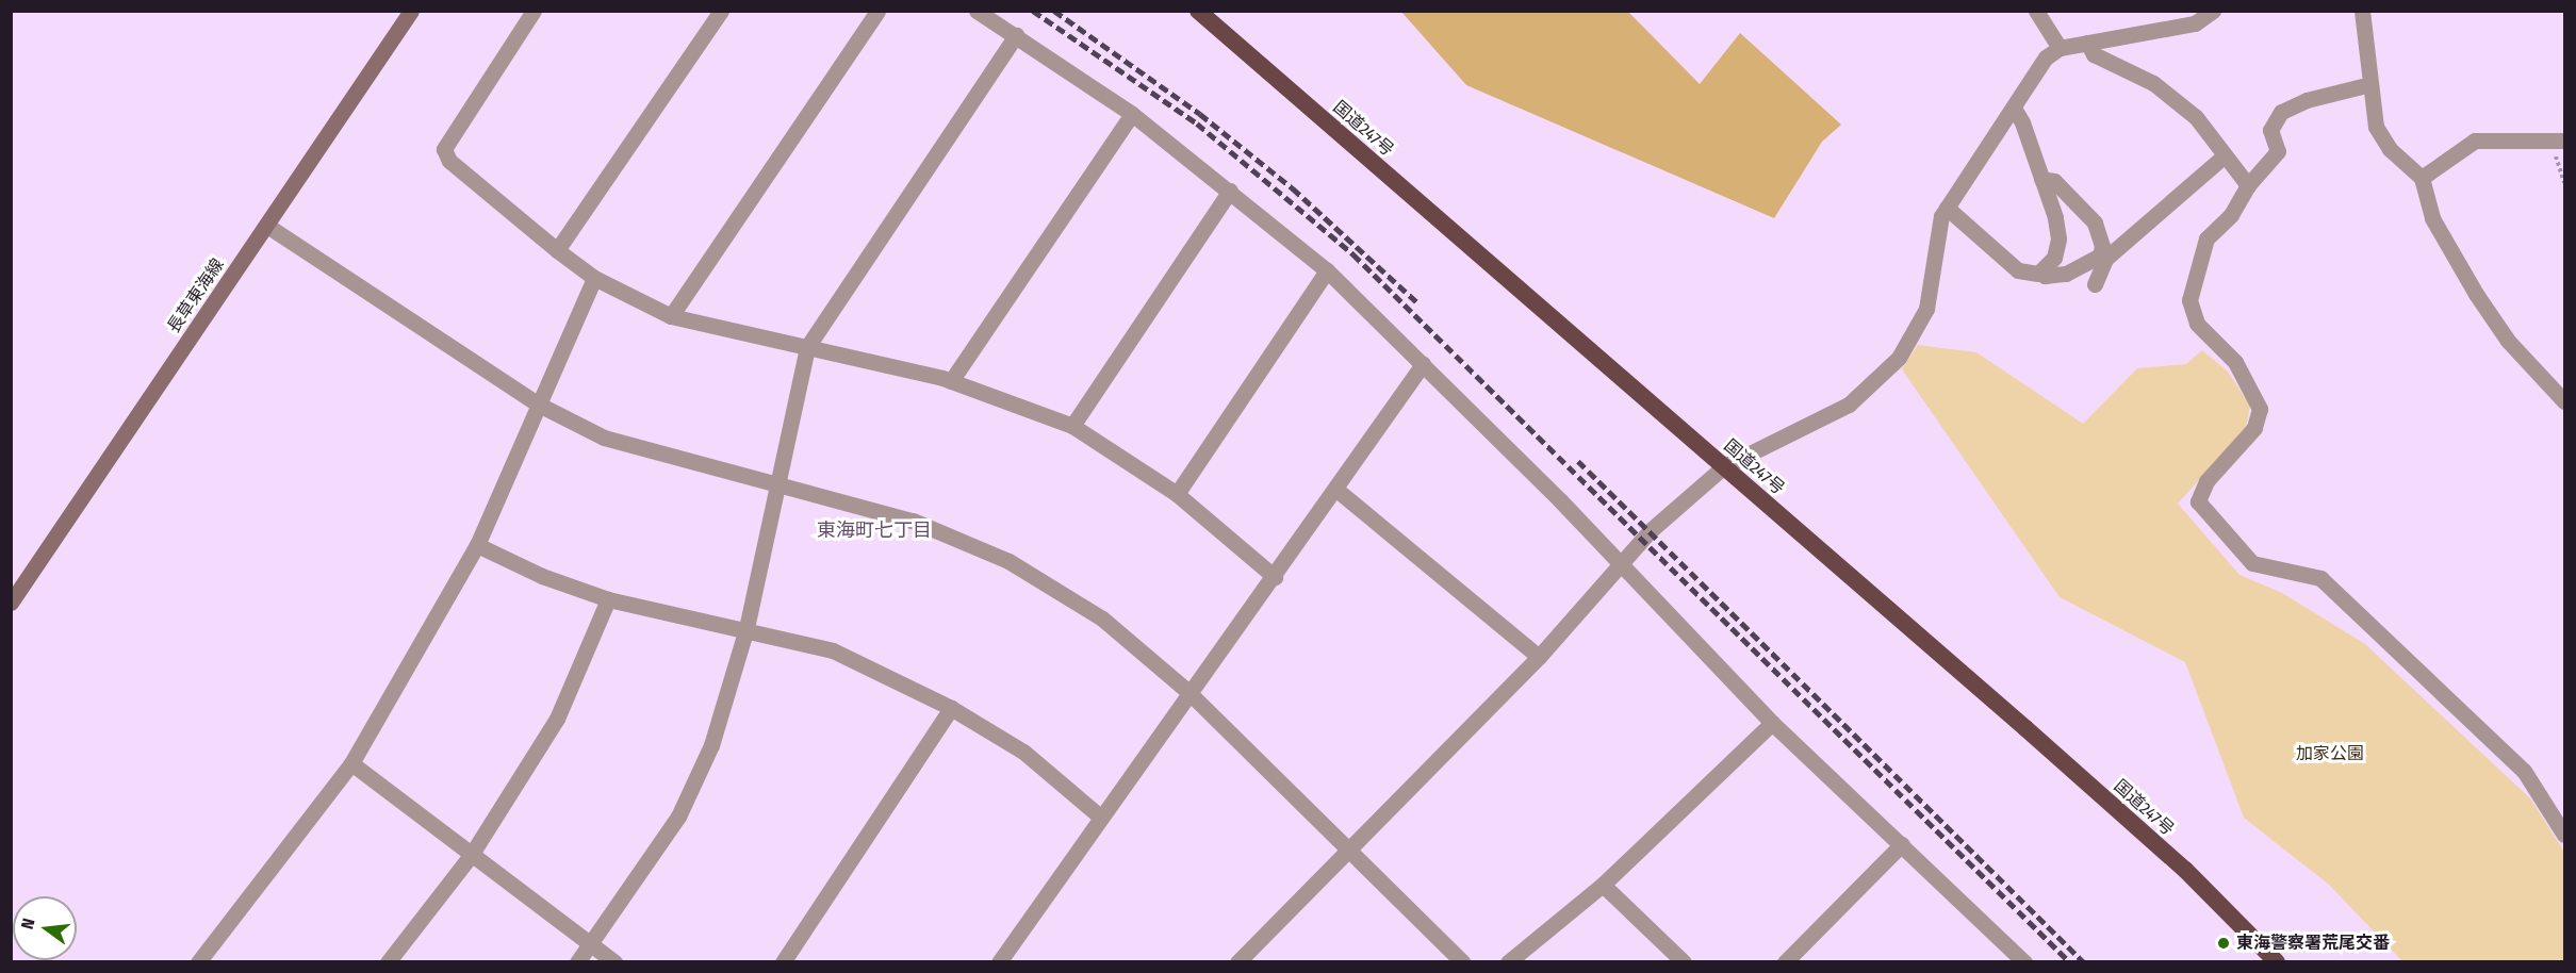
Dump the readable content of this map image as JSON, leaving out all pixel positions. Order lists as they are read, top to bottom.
{
  "streets": {
    "highway": ["国道247号"],
    "main road": ["長草東海線"]
  },
  "districts": ["東海町七丁目"],
  "parks": ["加家公園"],
  "places": ["東海警察署荒尾交番"],
  "north": "left"
}
